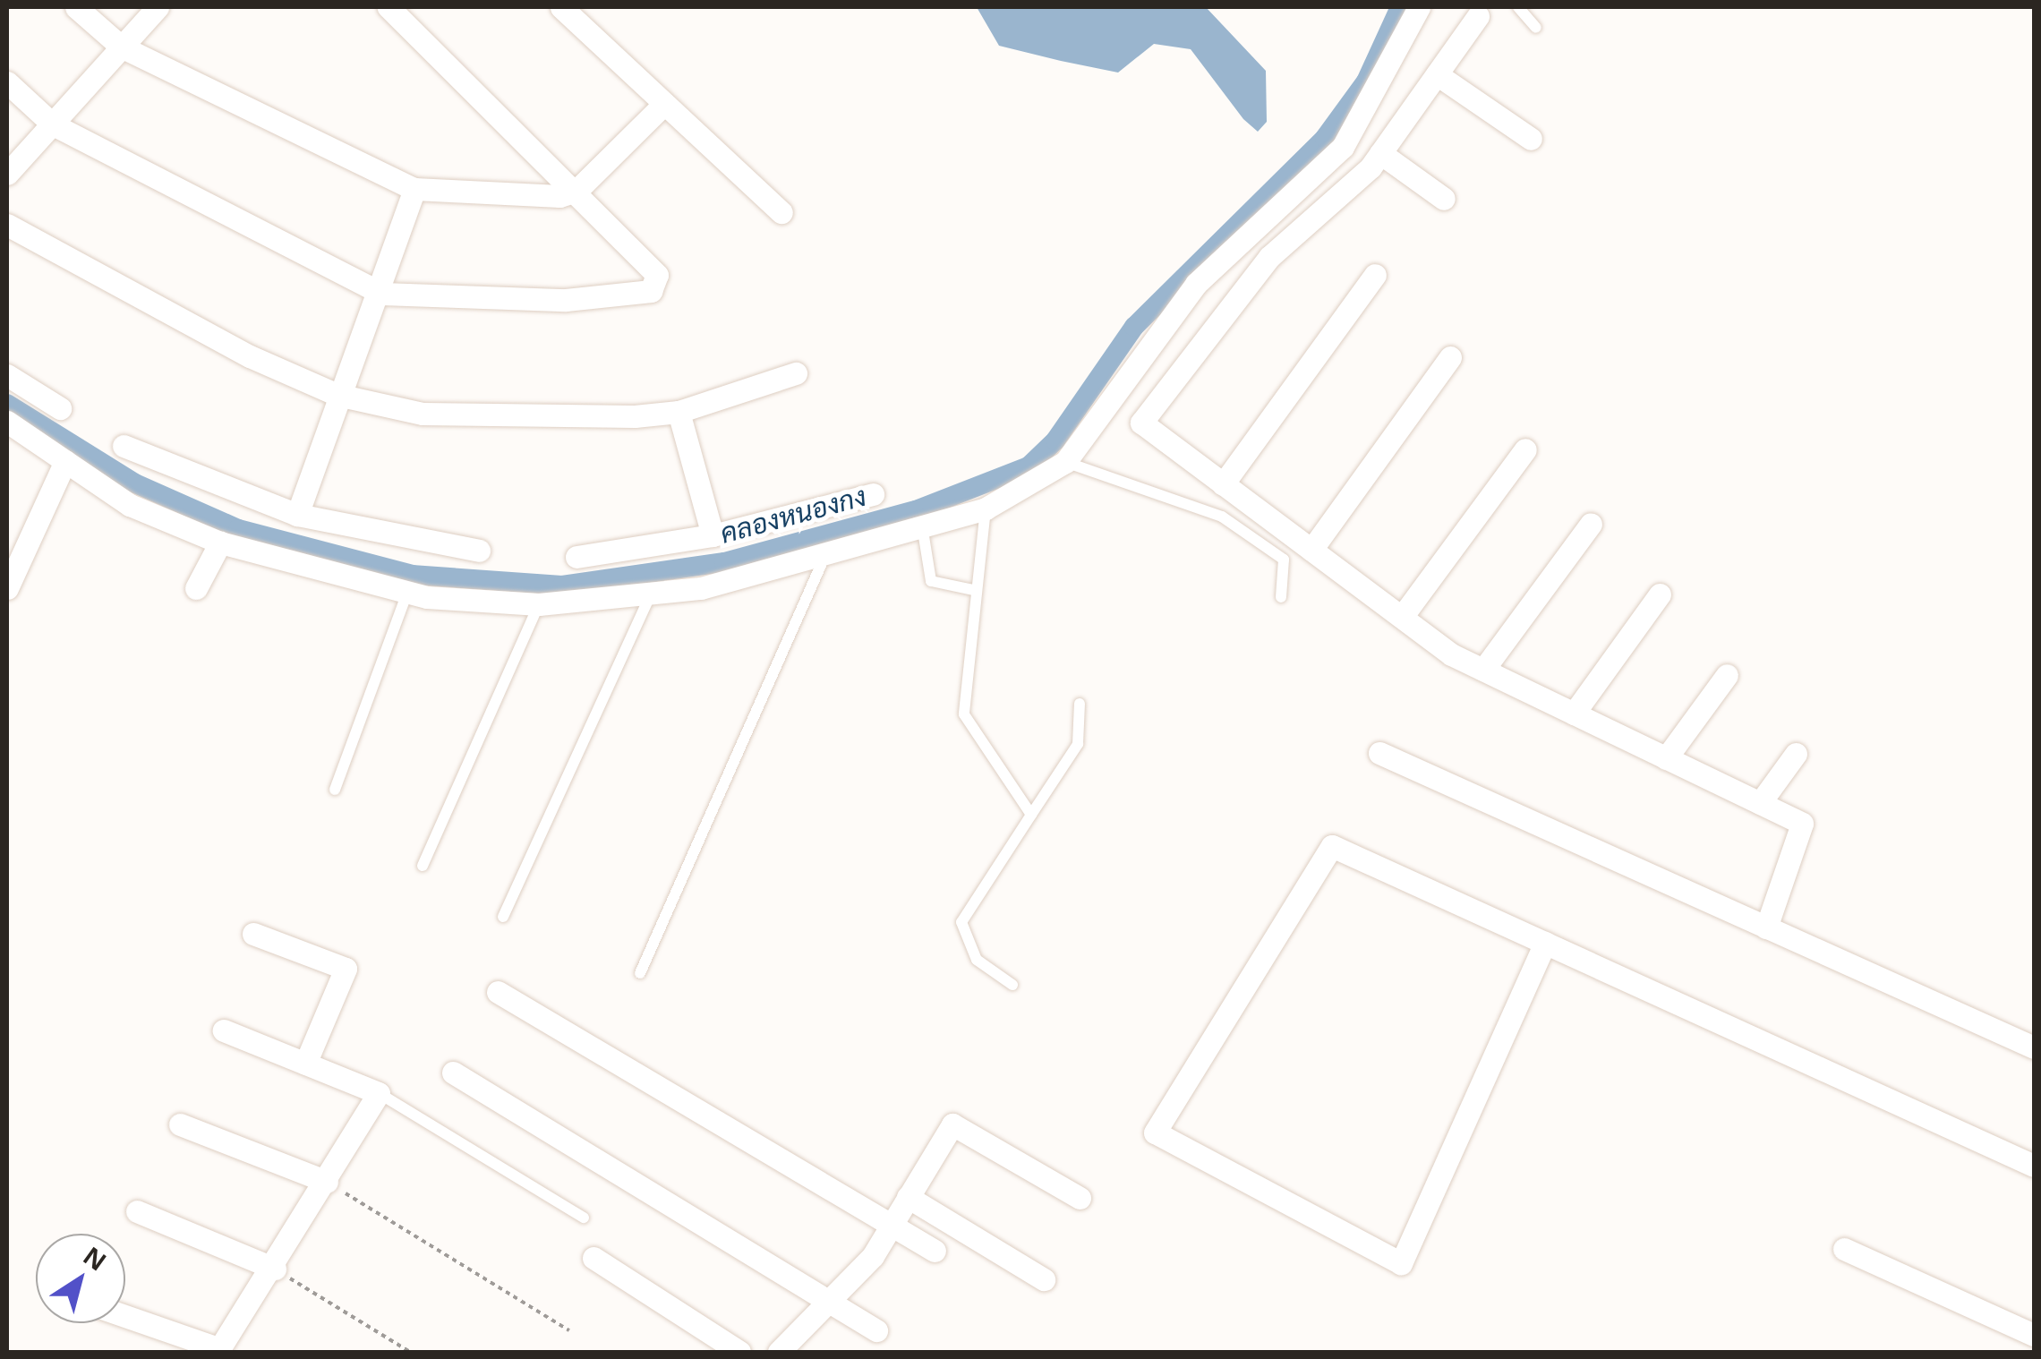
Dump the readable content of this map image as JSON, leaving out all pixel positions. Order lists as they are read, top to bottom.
{
  "water": ["คลองหนองกง"],
  "north": "top right"
}
